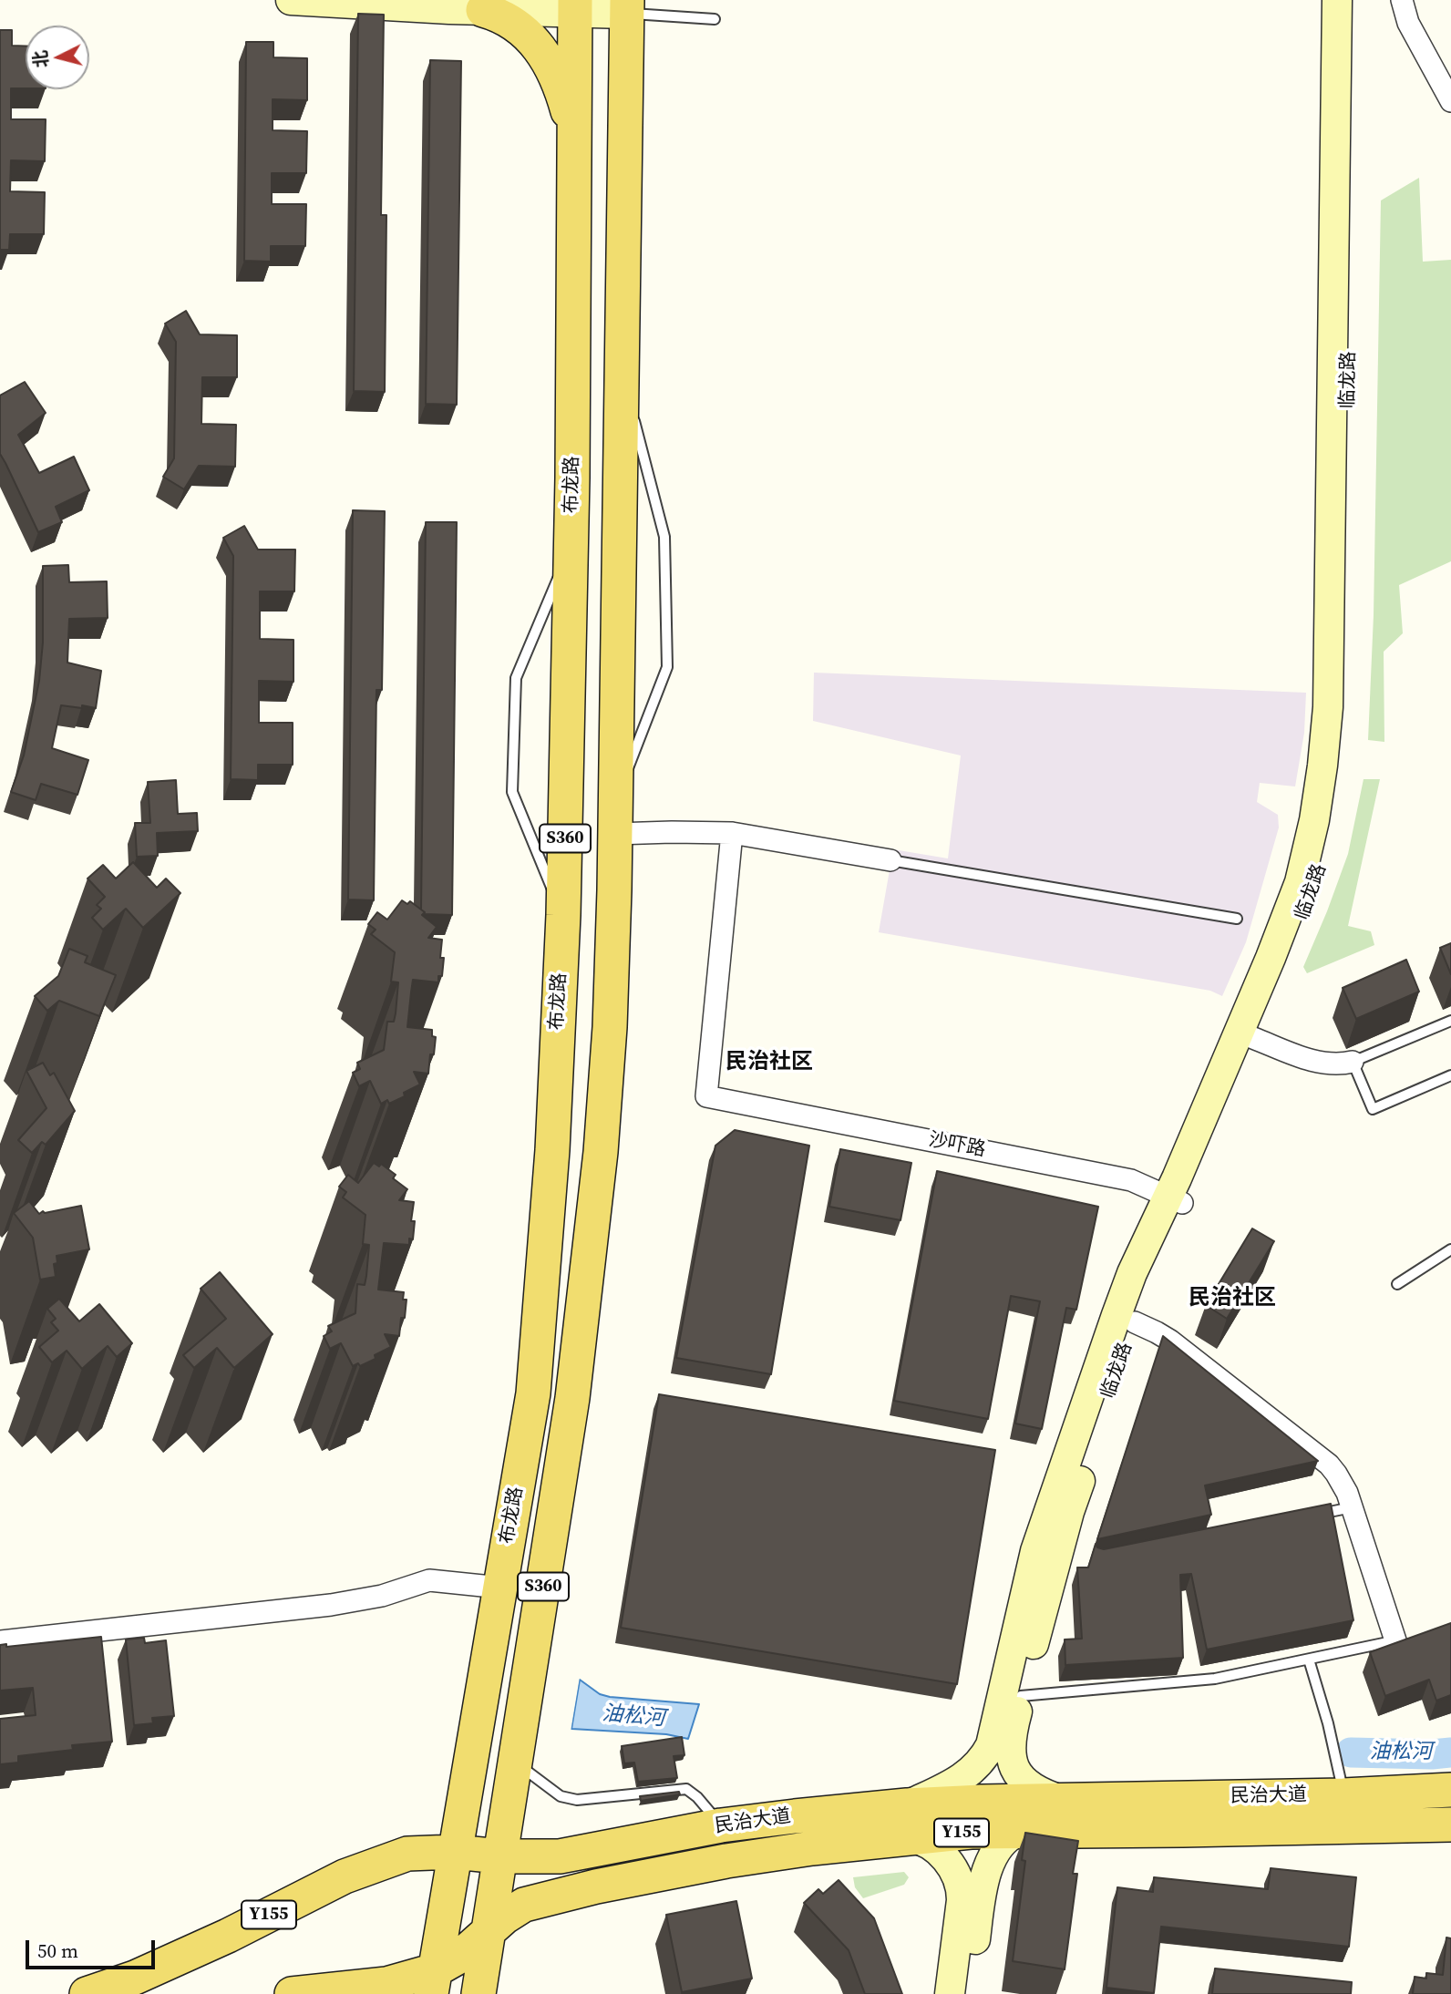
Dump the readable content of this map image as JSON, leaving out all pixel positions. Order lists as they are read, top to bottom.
{
  "streets": {
    "main road": [
      "临龙路",
      "布龙路",
      "S360",
      "民治大道",
      "Y155"
    ],
    "street": ["沙吓路"]
  },
  "crossings": [
    ["临龙路", "沙吓路"],
    ["布龙路", "民治大道"],
    ["S360", "民治大道"]
  ],
  "districts": ["民治社区", "民治社区"],
  "water": ["油松河"],
  "scale_bar": "50 m",
  "north": "left"
}
